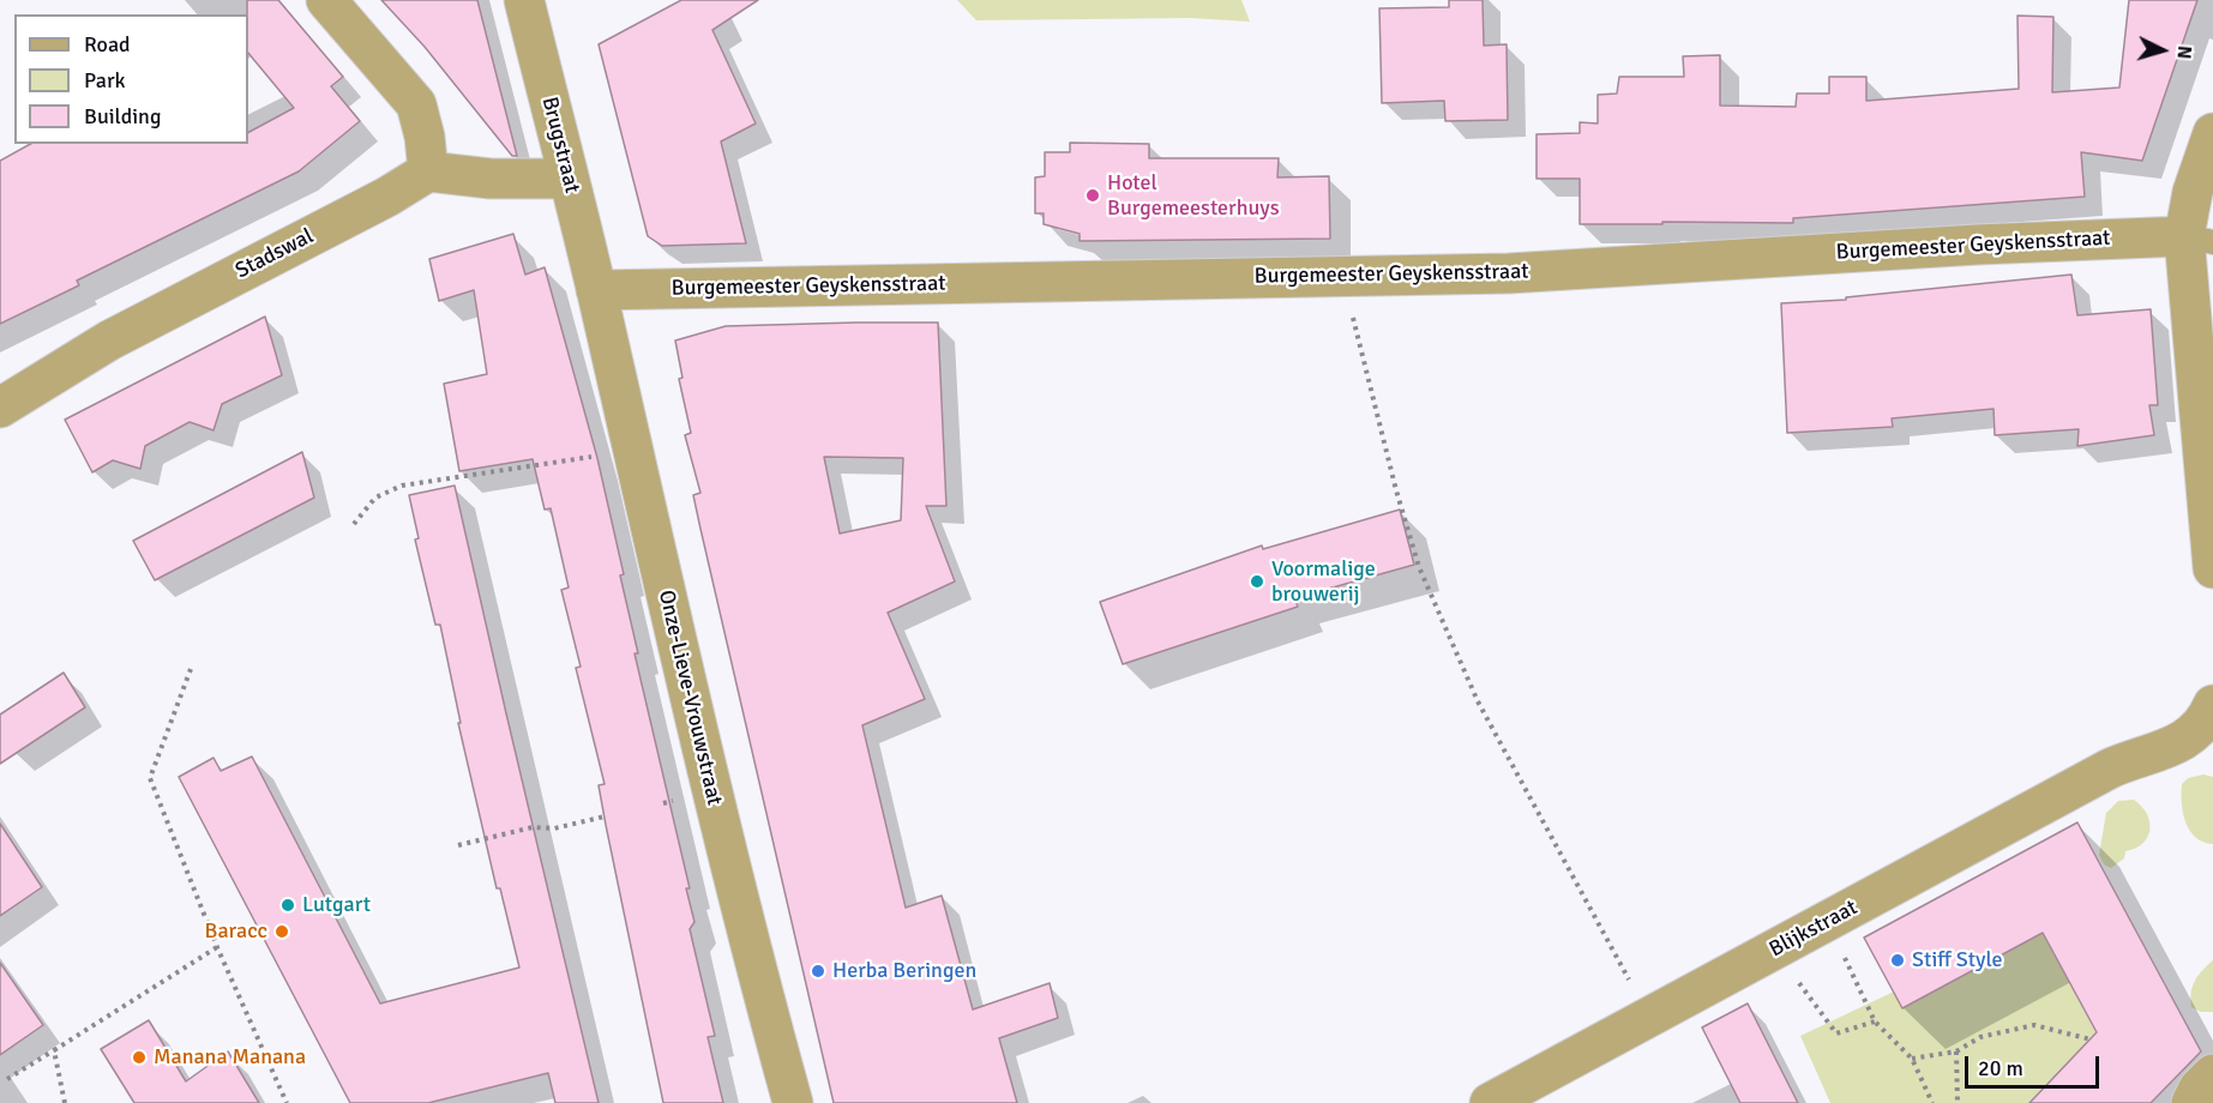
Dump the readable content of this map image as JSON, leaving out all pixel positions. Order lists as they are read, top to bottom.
{
  "streets": {
    "street": [
      "Brugstraat",
      "Burgemeester Geyskensstraat",
      "Stadswal",
      "Onze-Lieve-Vrouwstraat",
      "Blijkstraat"
    ]
  },
  "crossings": [
    ["Brugstraat", "Burgemeester Geyskensstraat"],
    ["Brugstraat", "Onze-Lieve-Vrouwstraat"],
    ["Burgemeester Geyskensstraat", "Onze-Lieve-Vrouwstraat"]
  ],
  "places": [
    "Hotel Burgemeesterhuys",
    "Voormalige brouwerij",
    "Lutgart",
    "Baracc",
    "Stiff Style",
    "Herba Beringen",
    "Manana Manana"
  ],
  "legend": ["Road", "Park", "Building"],
  "scale_bar": "20 m",
  "north": "right"
}
